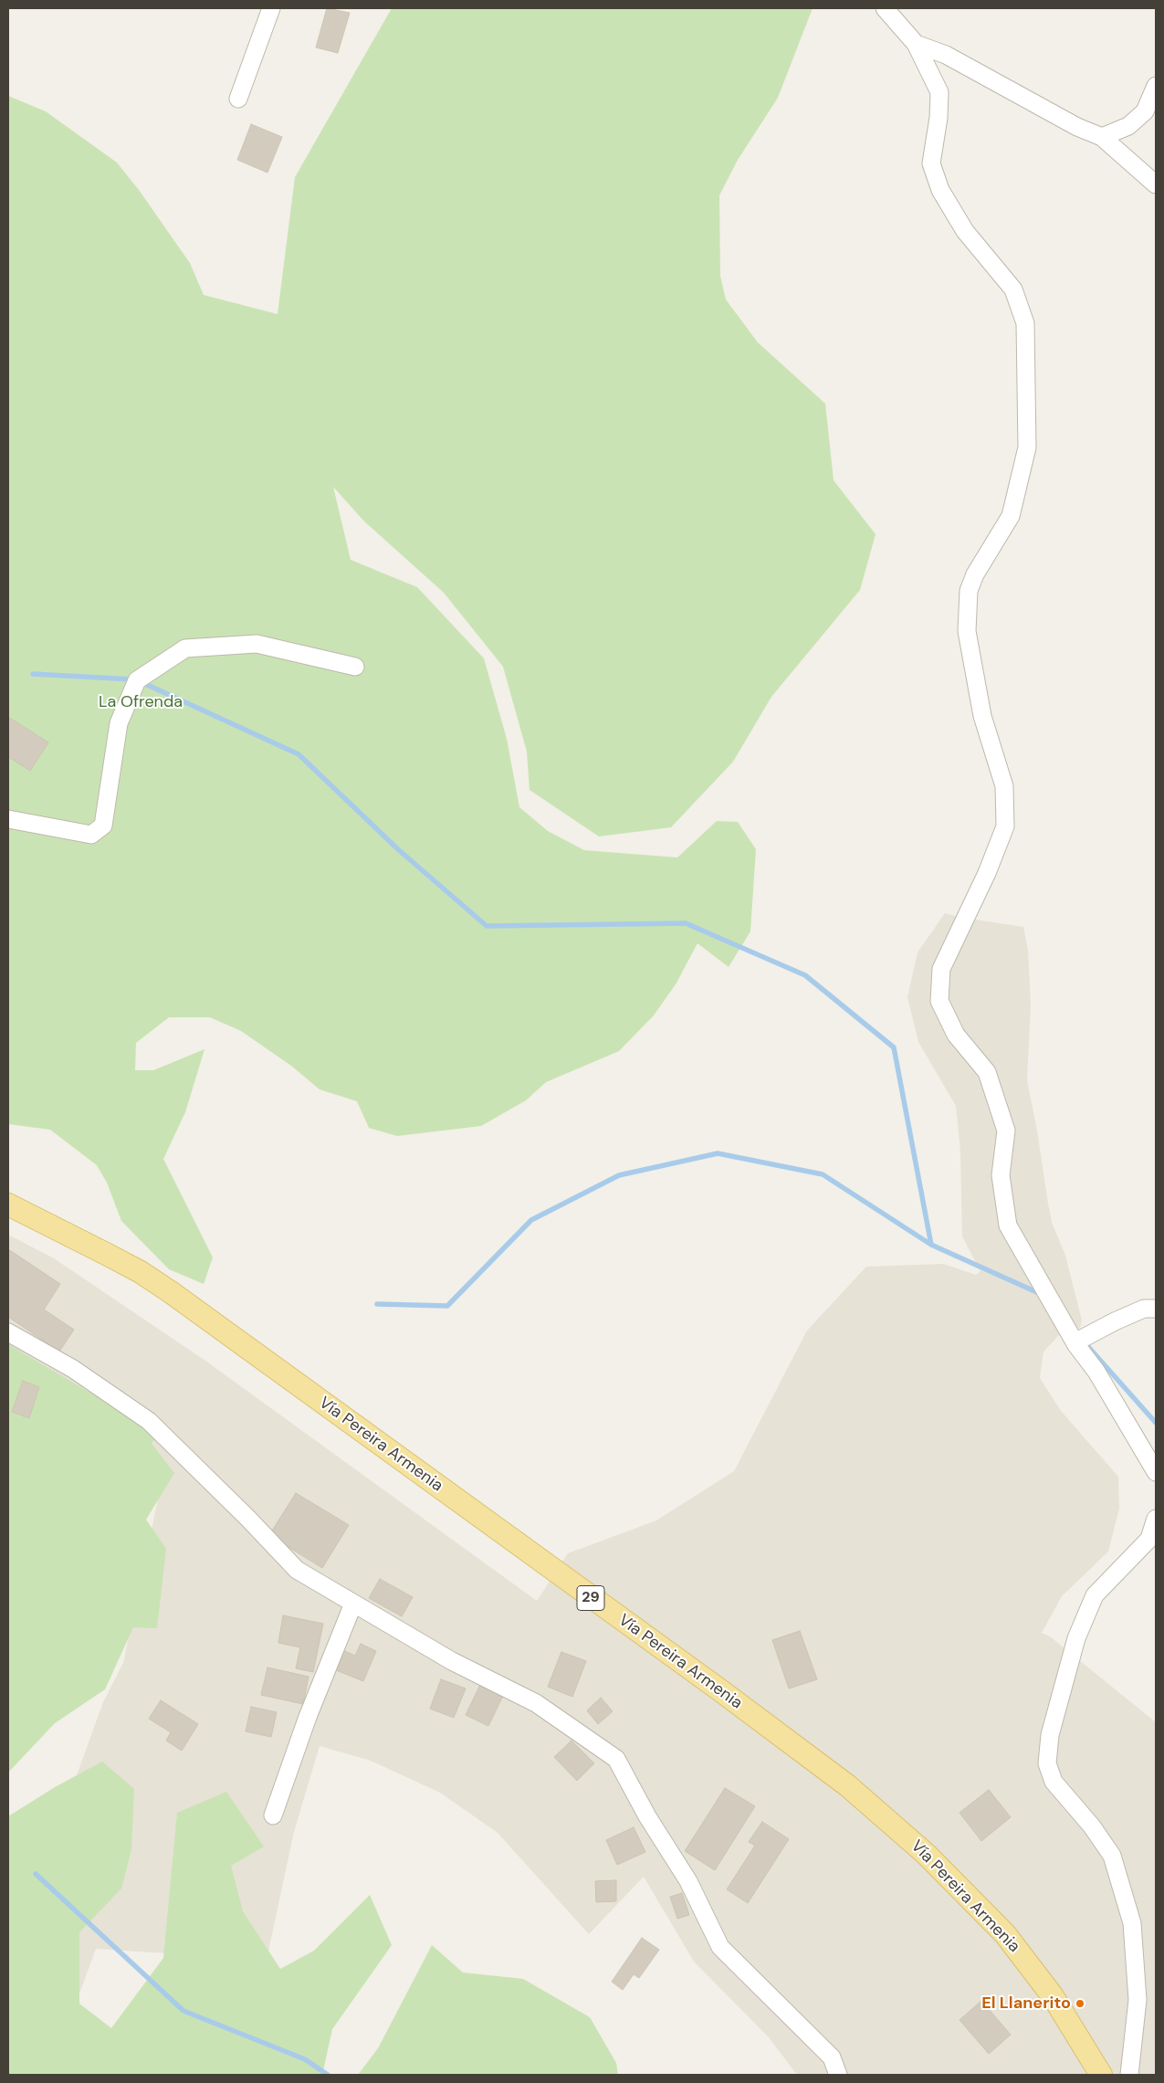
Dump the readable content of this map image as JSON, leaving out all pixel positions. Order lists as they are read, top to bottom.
{
  "streets": {
    "main road": ["Vía Pereira Armenia", "29"]
  },
  "parks": ["La Ofrenda"],
  "places": ["El Llanerito"]
}
